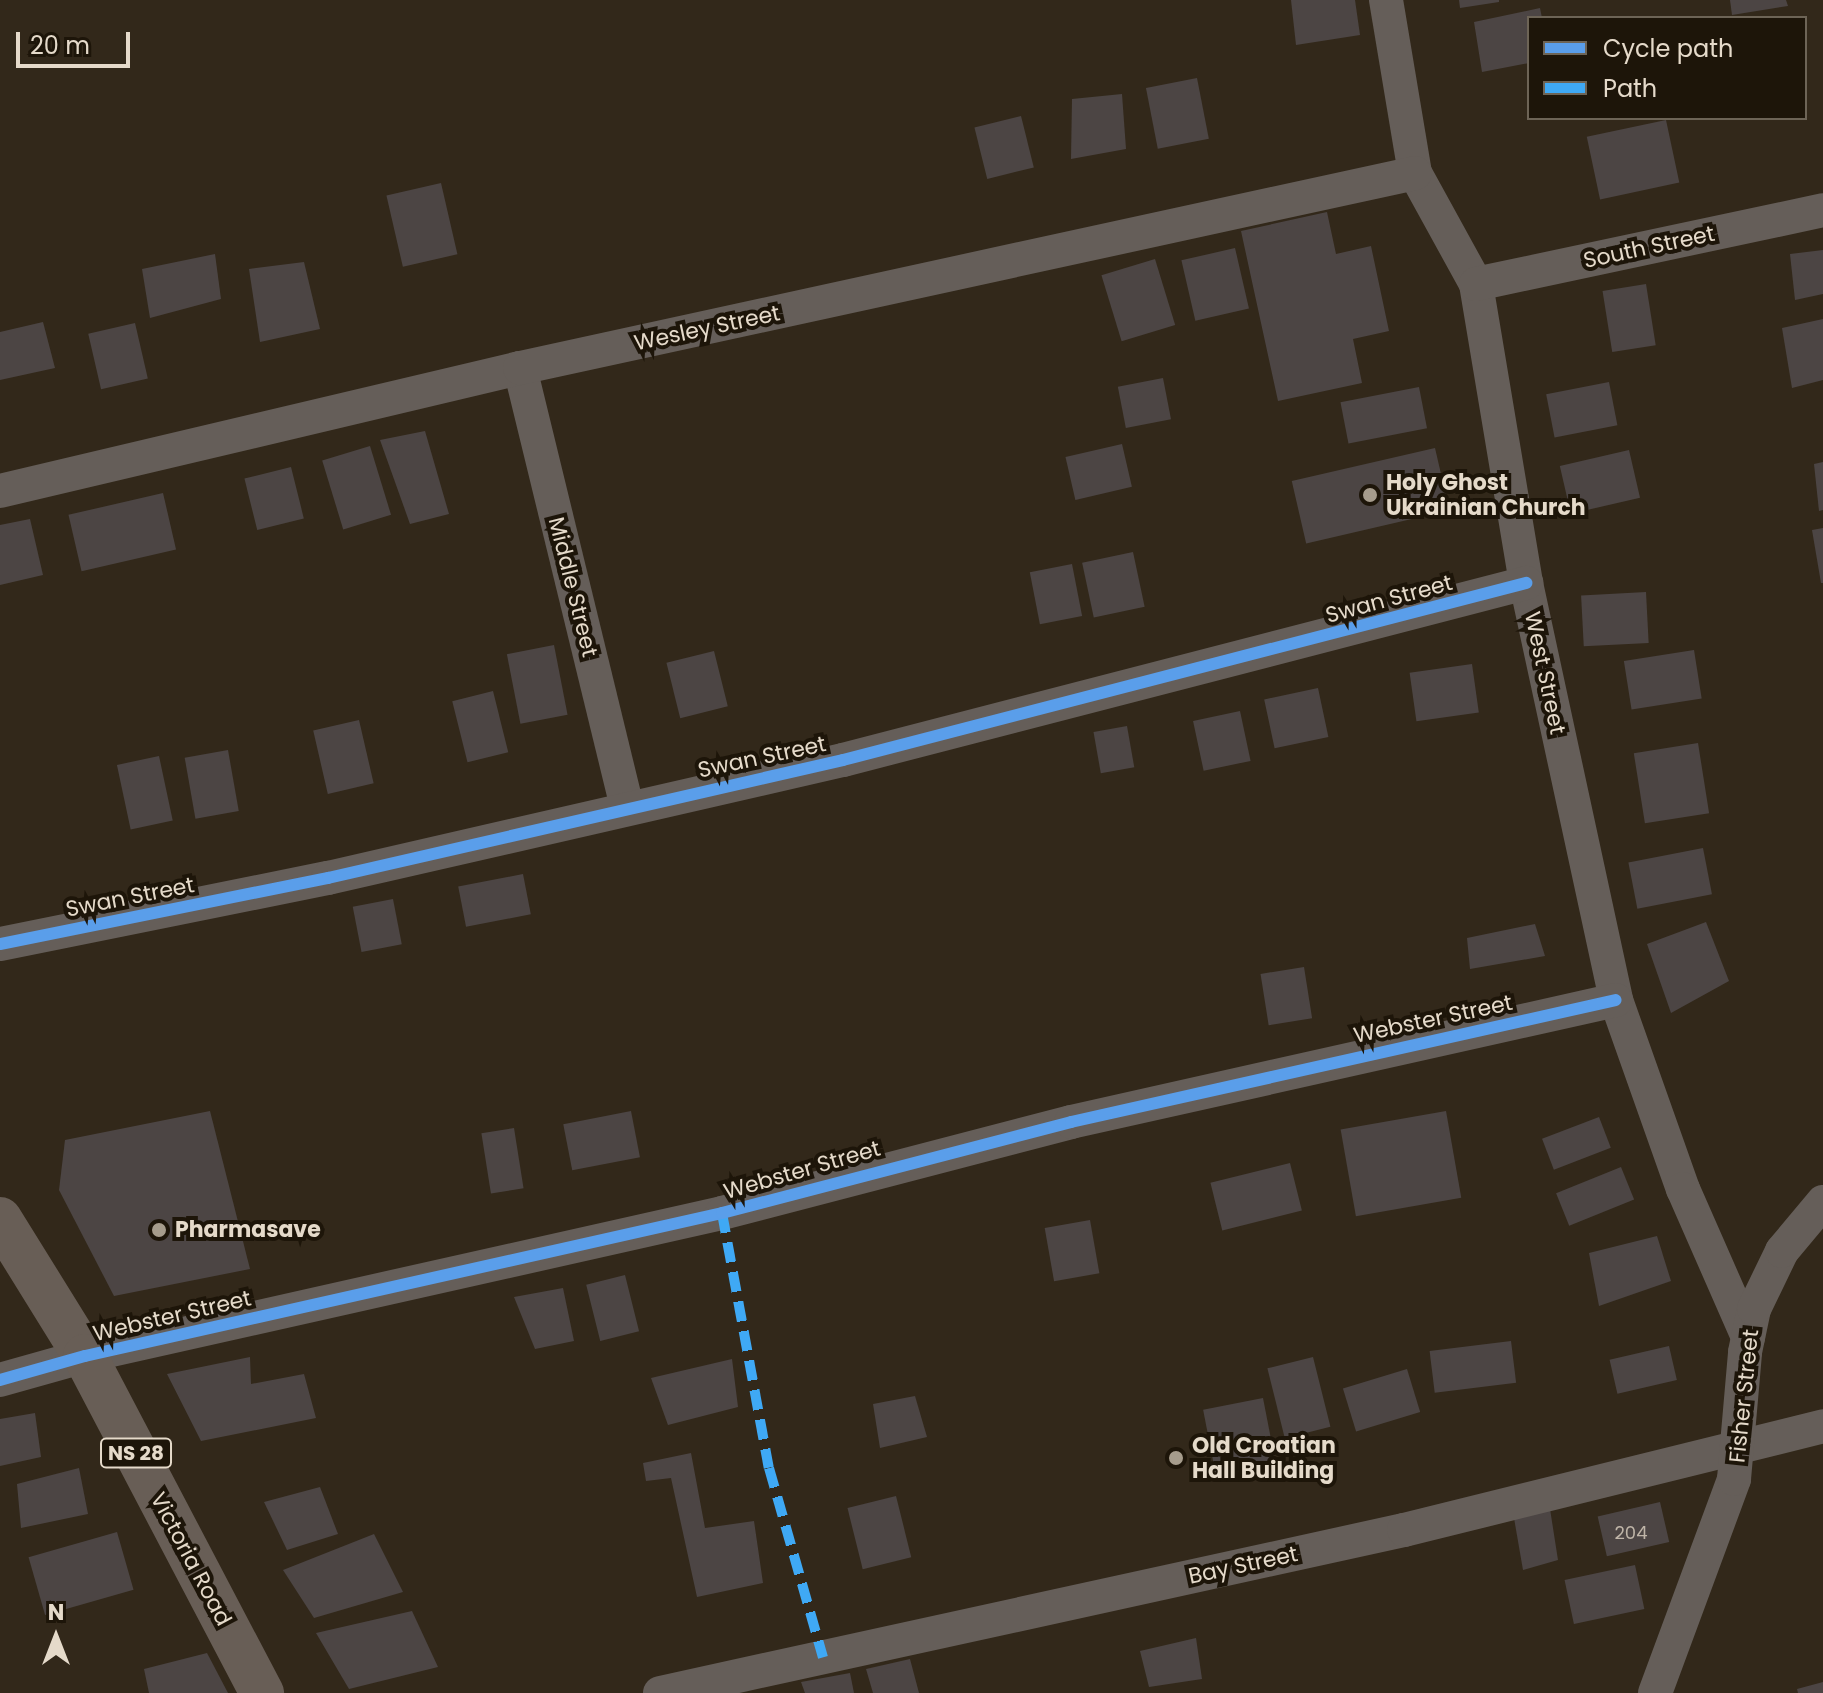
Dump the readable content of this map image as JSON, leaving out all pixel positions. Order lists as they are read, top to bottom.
{
  "streets": {
    "main road": ["NS 28", "Victoria Road"],
    "street": [
      "South Street",
      "Wesley Street",
      "Middle Street",
      "Swan Street",
      "West Street",
      "Webster Street",
      "Fisher Street",
      "Bay Street"
    ]
  },
  "crossings": [
    ["South Street", "West Street"],
    ["Wesley Street", "Middle Street"],
    ["Wesley Street", "West Street"],
    ["Middle Street", "Swan Street"],
    ["Swan Street", "West Street"],
    ["West Street", "Webster Street"],
    ["West Street", "Fisher Street"],
    ["Webster Street", "Victoria Road"],
    ["Fisher Street", "Bay Street"]
  ],
  "places": ["Holy Ghost Ukrainian Church", "Pharmasave", "Old Croatian Hall Building"],
  "house_numbers": ["204"],
  "legend": ["Cycle path", "Path"],
  "scale_bar": "20 m",
  "north": "top"
}
